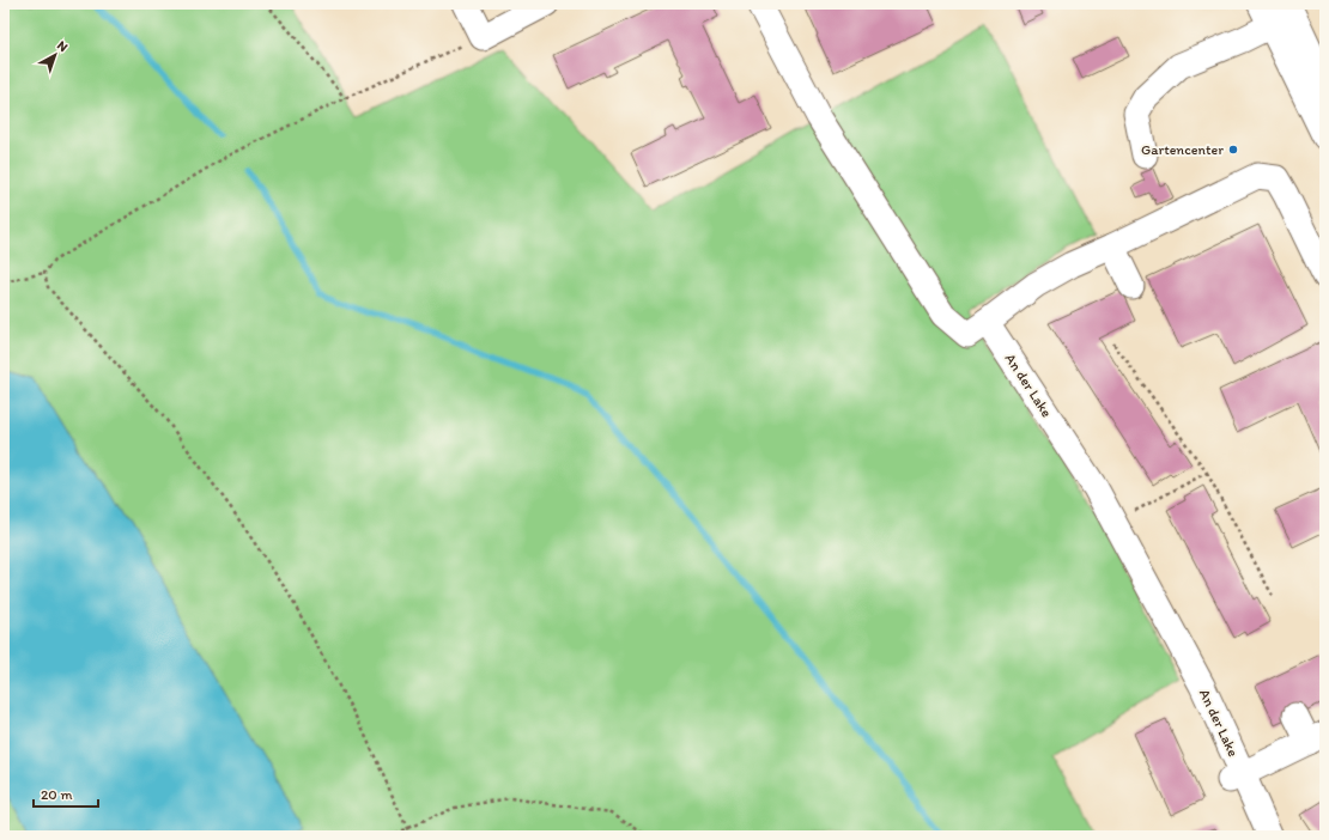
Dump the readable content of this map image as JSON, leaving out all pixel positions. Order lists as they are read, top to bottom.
{
  "streets": {
    "street": ["An der Lake"]
  },
  "places": ["Gartencenter"],
  "scale_bar": "20 m",
  "north": "top right"
}
